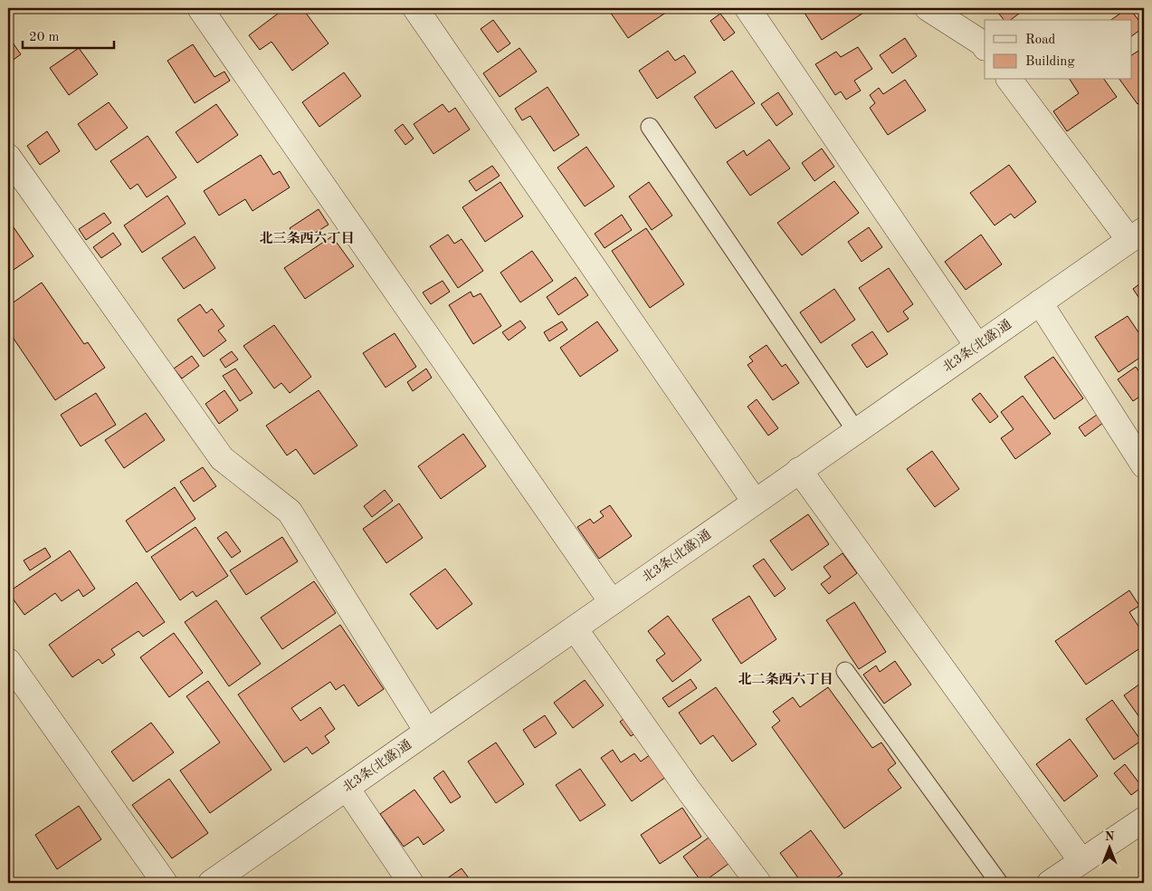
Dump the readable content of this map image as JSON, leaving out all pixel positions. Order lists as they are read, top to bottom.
{
  "streets": {
    "street": ["北3条(北盛)通"]
  },
  "districts": ["北三条西六丁目", "北二条西六丁目"],
  "legend": ["Road", "Building"],
  "scale_bar": "20 m",
  "north": "top"
}
